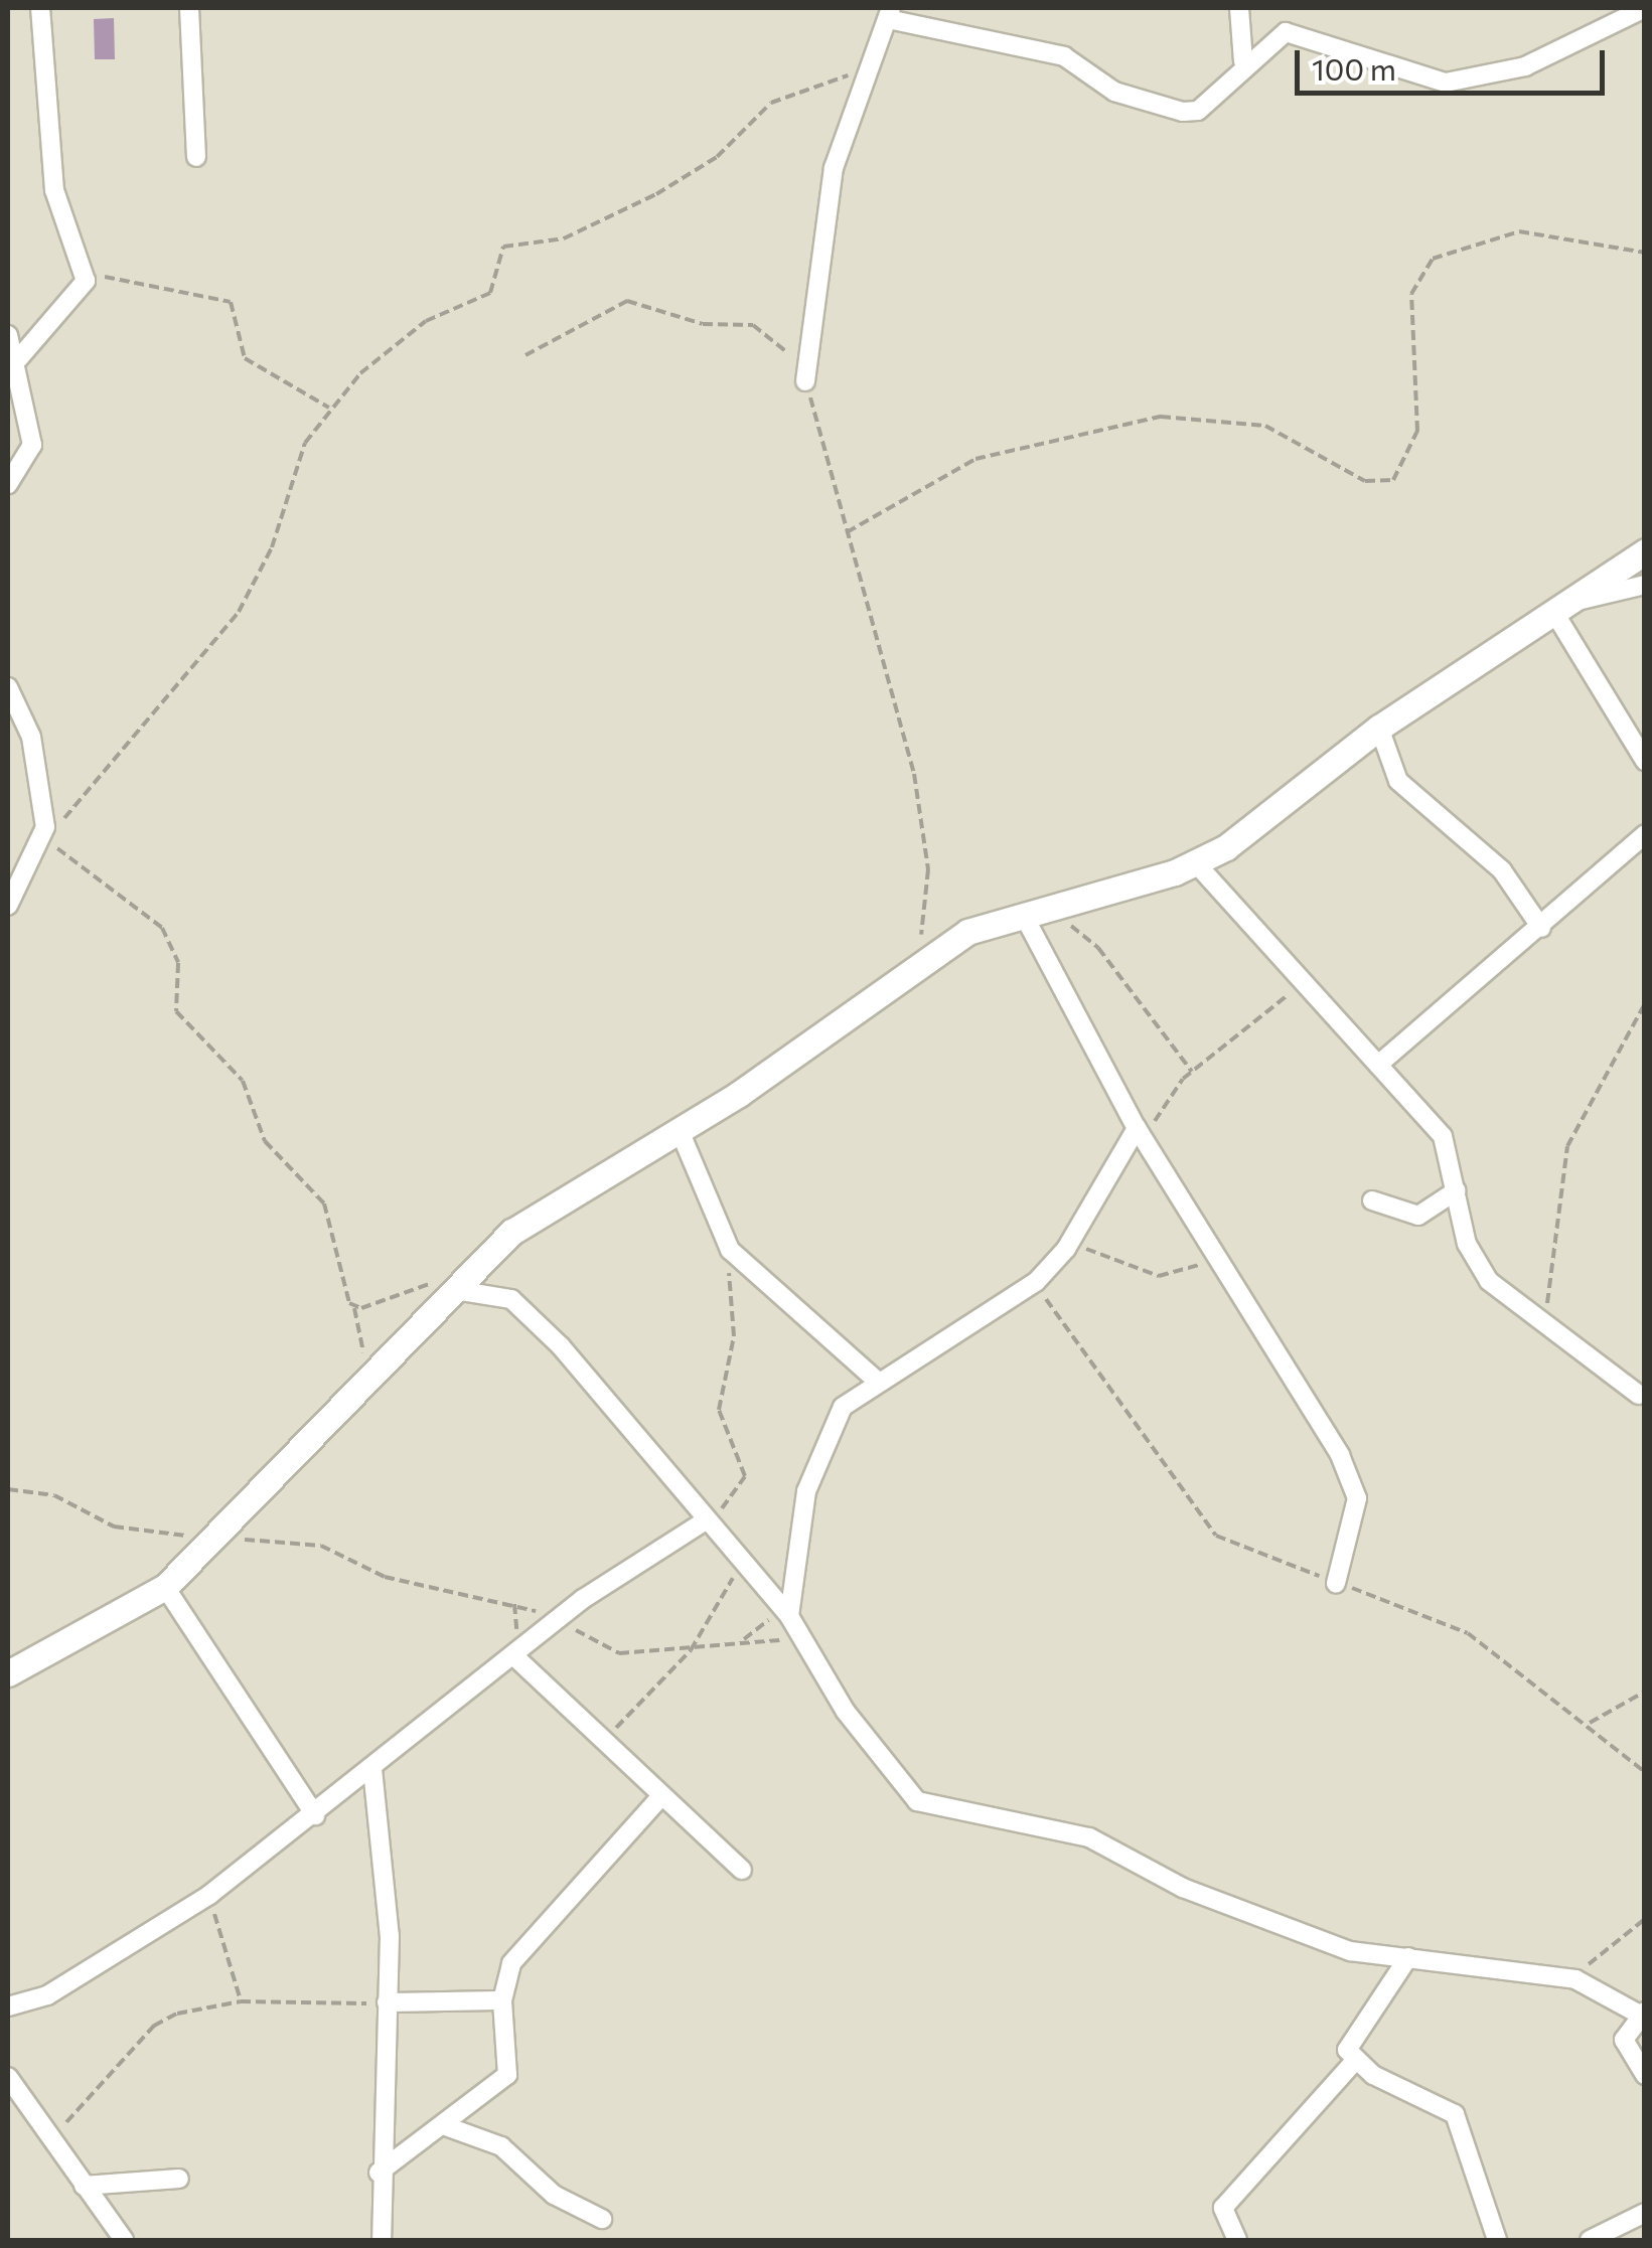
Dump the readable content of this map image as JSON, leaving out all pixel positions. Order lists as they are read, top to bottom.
{
  "scale_bar": "100 m"
}
